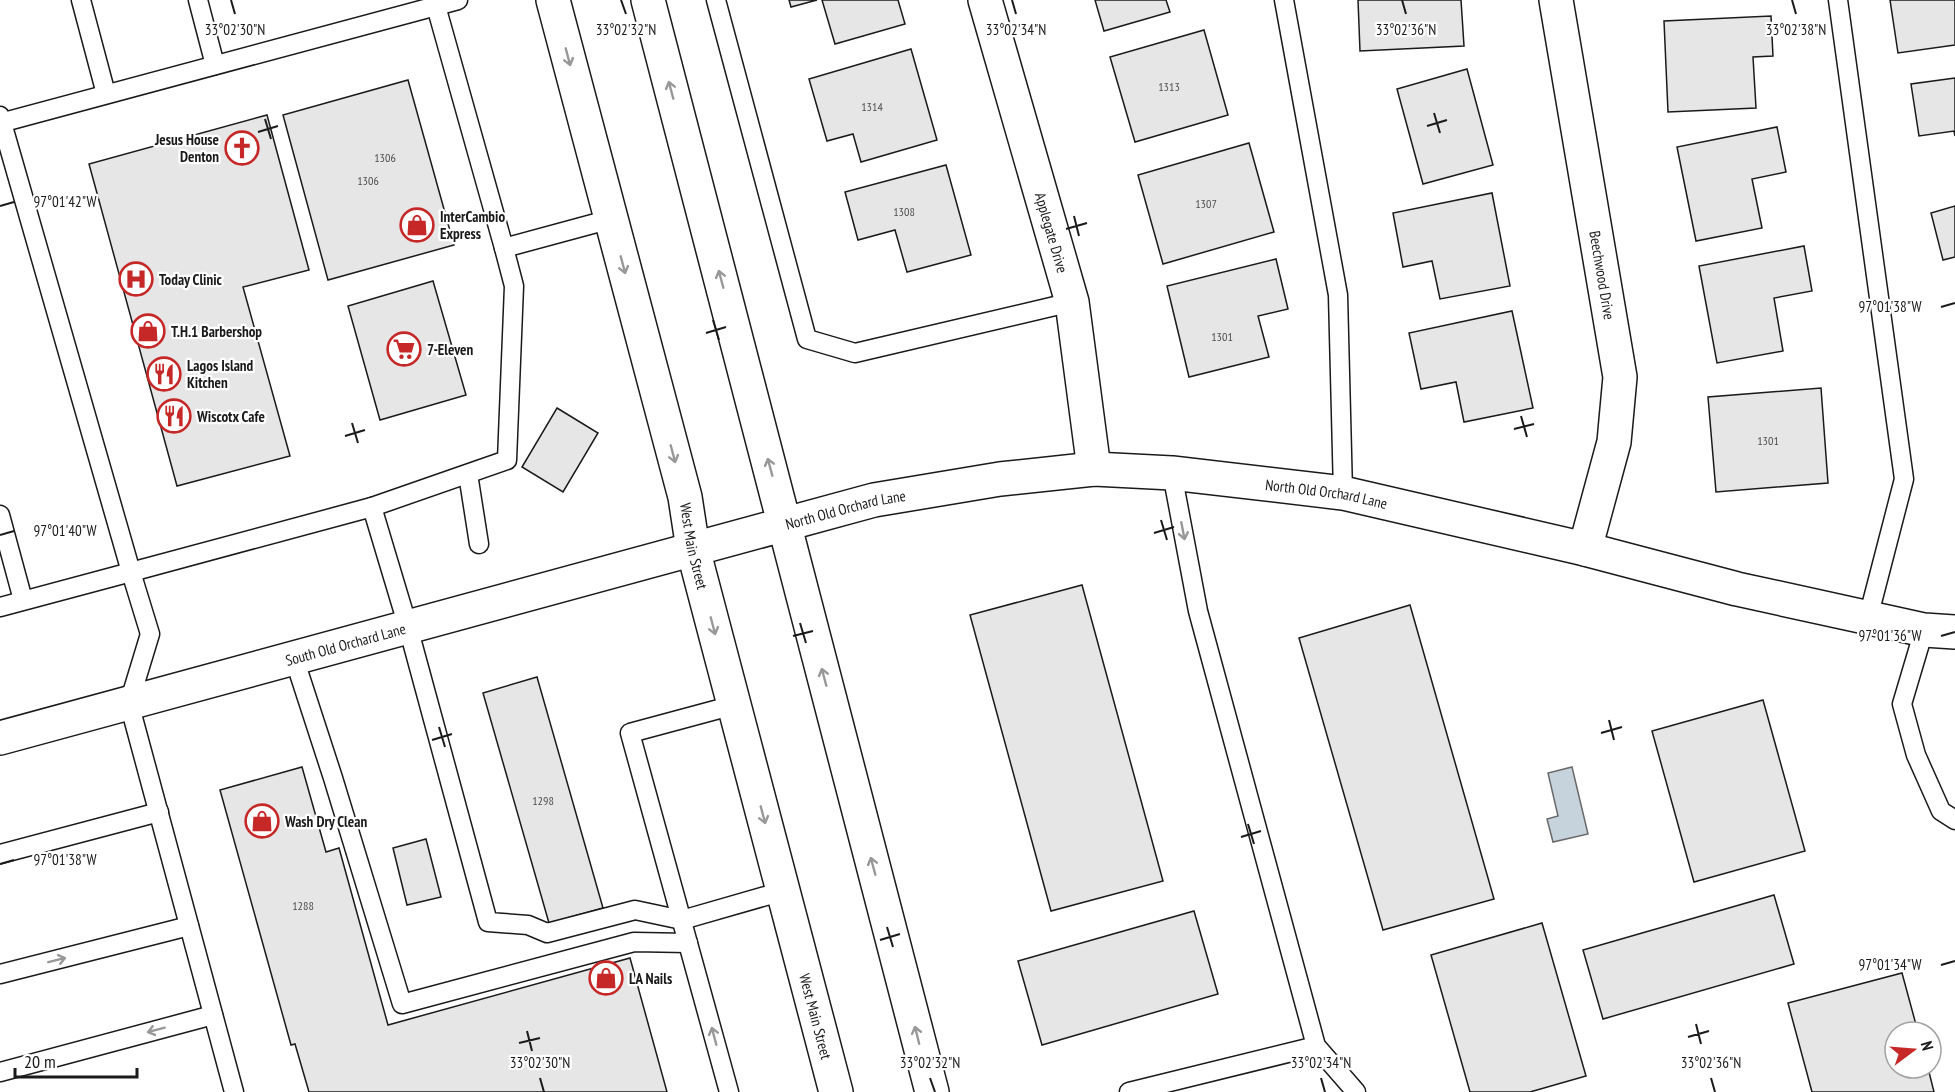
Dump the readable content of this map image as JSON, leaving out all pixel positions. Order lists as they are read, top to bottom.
{
  "streets": {
    "street": [
      "Applegate Drive",
      "Beechwood Drive",
      "North Old Orchard Lane",
      "West Main Street",
      "South Old Orchard Lane"
    ]
  },
  "crossings": [
    ["Applegate Drive", "North Old Orchard Lane"],
    ["Beechwood Drive", "North Old Orchard Lane"],
    ["North Old Orchard Lane", "West Main Street"],
    ["North Old Orchard Lane", "South Old Orchard Lane"],
    ["West Main Street", "South Old Orchard Lane"]
  ],
  "places": {
    "church": ["Jesus House Denton"],
    "shop": [
      "InterCambio Express",
      "T.H.1 Barbershop",
      "Wash Dry Clean",
      "LA Nails"
    ],
    "hospital": ["Today Clinic"],
    "supermarket": ["7-Eleven"],
    "restaurant": ["Lagos Island Kitchen", "Wiscotx Cafe"]
  },
  "house_numbers": [
    "1313",
    "1314",
    "1306",
    "1306",
    "1307",
    "1308",
    "1301",
    "1301",
    "1298",
    "1288"
  ],
  "scale_bar": "20 m",
  "north": "right",
  "coordinates": [
    "33°02'30\"N",
    "33°02'32\"N",
    "33°02'34\"N",
    "33°02'36\"N",
    "33°02'38\"N",
    "97°01'42\"W",
    "97°01'38\"W",
    "97°01'40\"W",
    "97°01'36\"W",
    "97°01'34\"W"
  ]
}
